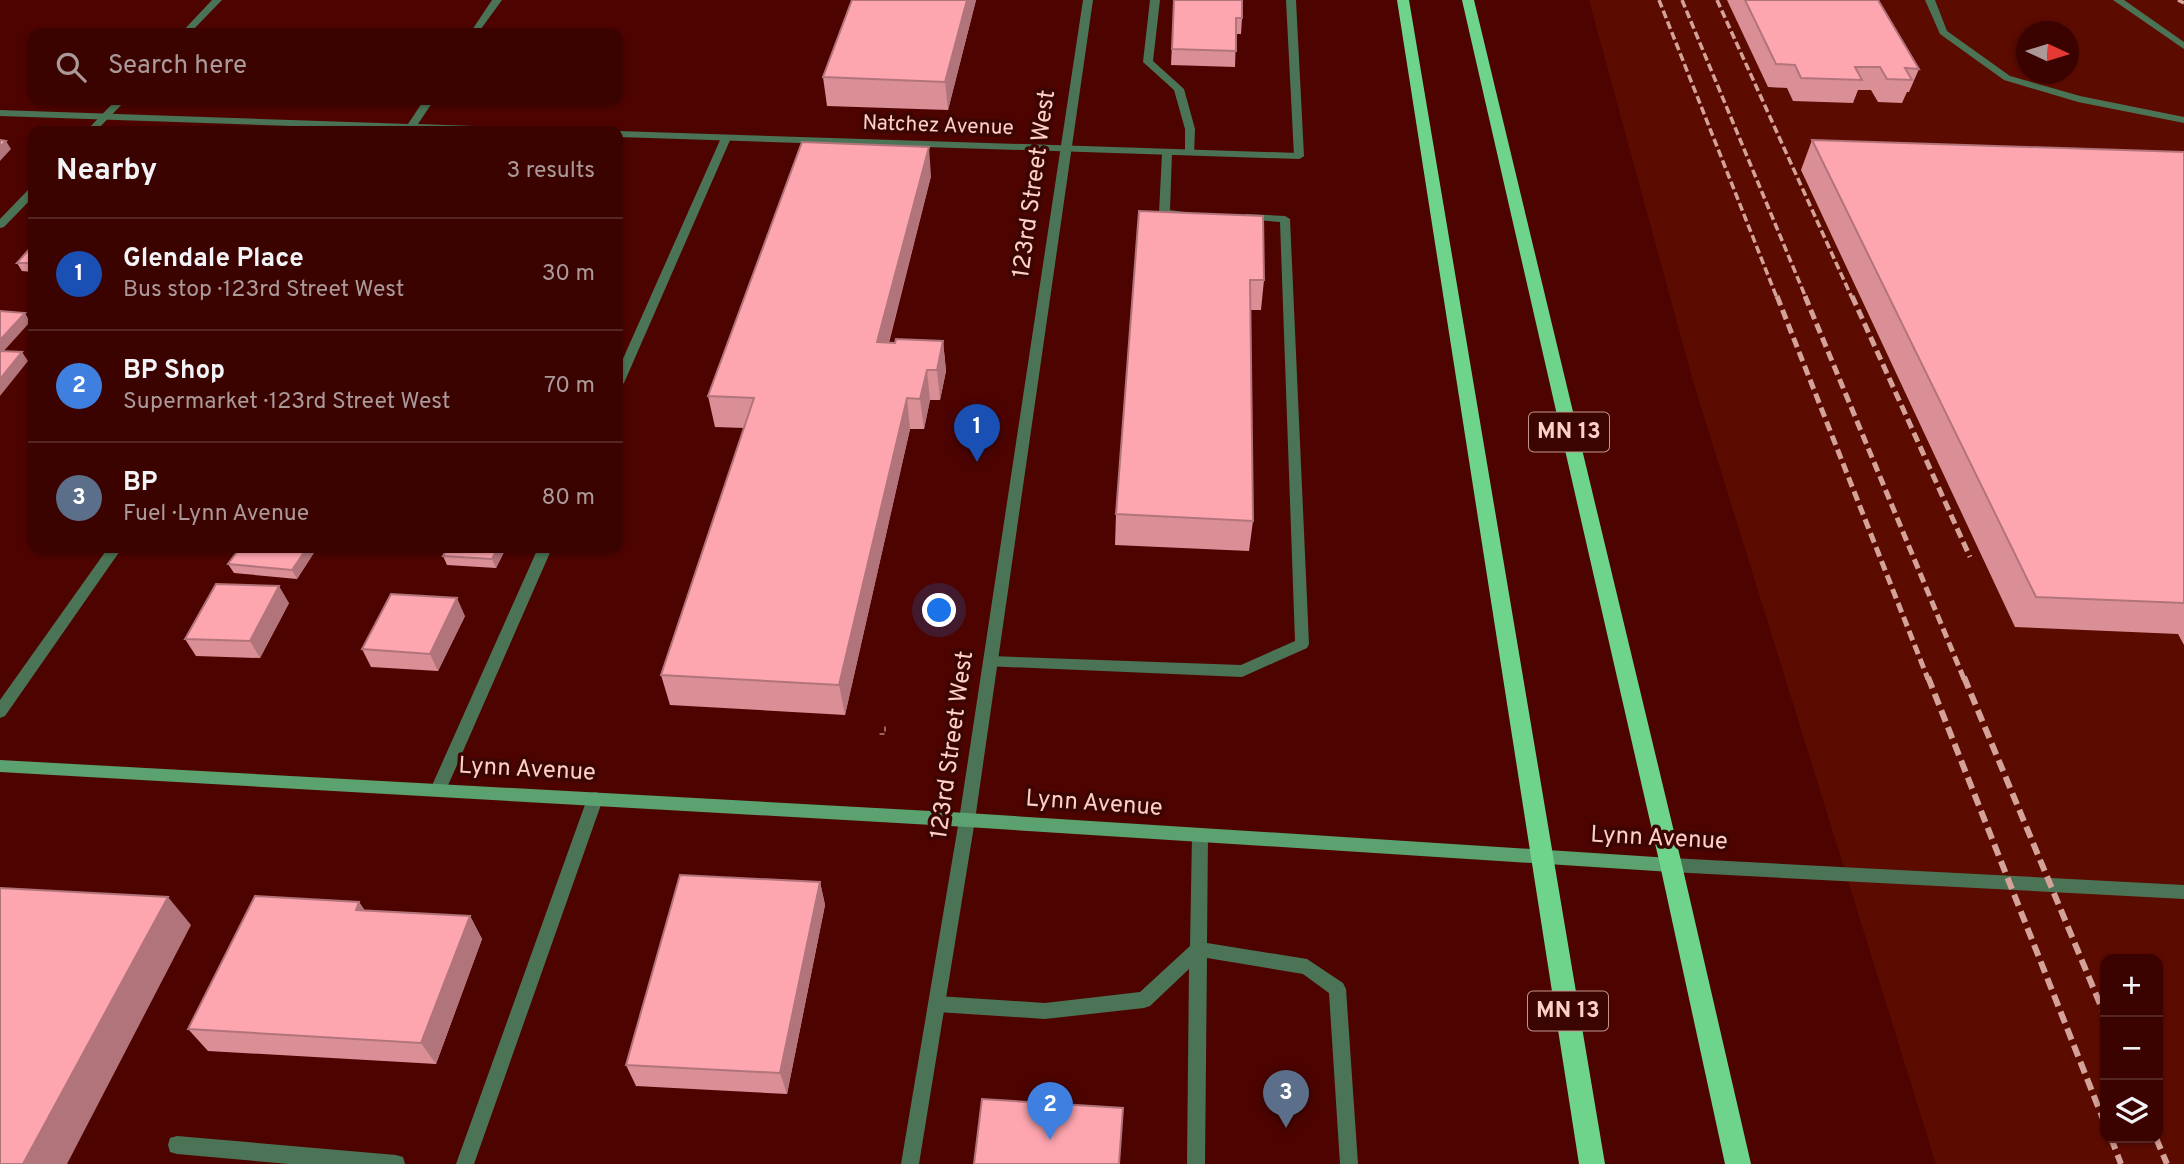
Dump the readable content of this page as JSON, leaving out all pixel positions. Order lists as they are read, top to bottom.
{
  "streets": {
    "highway": ["MN 13"],
    "main road": ["Lynn Avenue"],
    "street": ["Natchez Avenue", "123rd Street West"]
  },
  "crossings": [
    ["Natchez Avenue", "123rd Street West"],
    ["123rd Street West", "Lynn Avenue"],
    ["MN 13", "Lynn Avenue"]
  ],
  "north": "right",
  "page": {
    "search": "Search here",
    "heading": ["Nearby", "3 results"],
    "list": [
      {
        "mark": "1",
        "name": "Glendale Place",
        "note": "Bus stop · 123rd Street West",
        "value": "30 m"
      },
      {
        "mark": "2",
        "name": "BP Shop",
        "note": "Supermarket · 123rd Street West",
        "value": "70 m"
      },
      {
        "mark": "3",
        "name": "BP",
        "note": "Fuel · Lynn Avenue",
        "value": "80 m"
      }
    ],
    "pins": ["1", "3", "2"],
    "map_buttons": ["+", "−"]
  }
}
